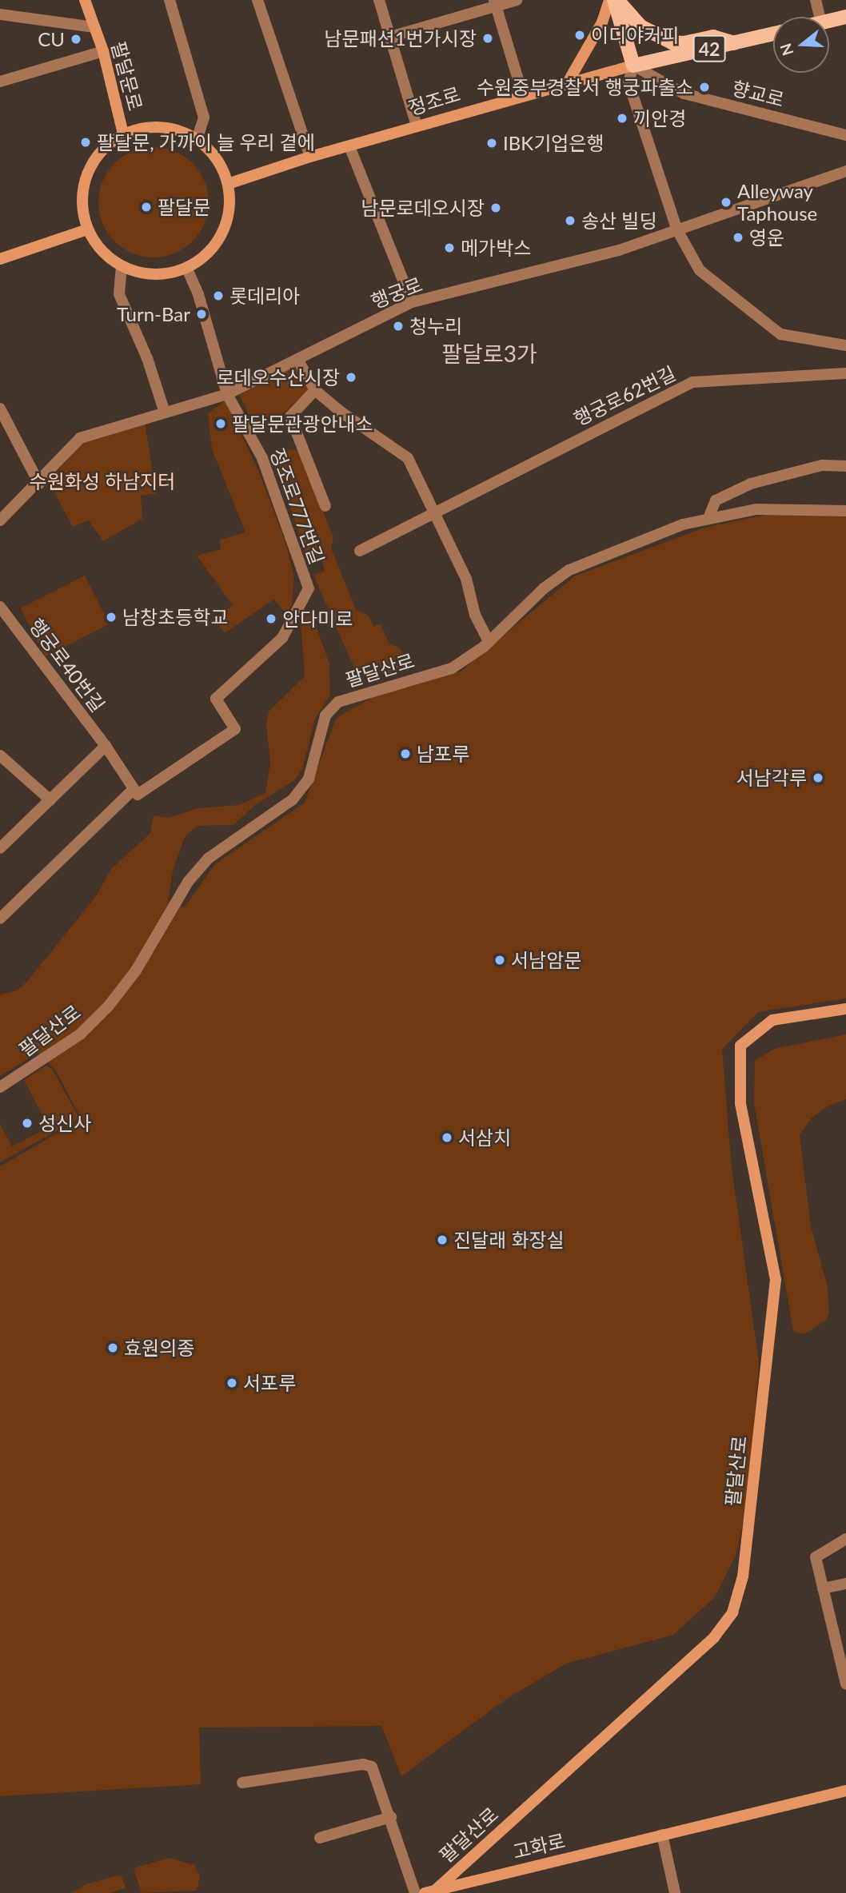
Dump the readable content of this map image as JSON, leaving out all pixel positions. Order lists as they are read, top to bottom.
{
  "streets": {
    "main road": ["42", "정조로"],
    "street": [
      "팔달문로",
      "향교로",
      "행궁로",
      "행궁로62번길",
      "정조로777번길",
      "행궁로40번길",
      "팔달산로",
      "고화로"
    ]
  },
  "crossings": [
    ["팔달문로", "정조로"],
    ["팔달문로", "정조로777번길"],
    ["향교로", "정조로"],
    ["정조로", "정조로777번길"],
    ["행궁로", "정조로777번길"],
    ["정조로777번길", "행궁로40번길"],
    ["팔달산로", "고화로"]
  ],
  "districts": ["팔달로3가"],
  "parks": ["수원화성 하남지터"],
  "places": [
    "이디야커피",
    "남문패션1번가시장",
    "CU",
    "수원중부경찰서 행궁파출소",
    "끼안경",
    "팔달문, 가까이 늘 우리 곁에",
    "IBK기업은행",
    "Alleyway Taphouse",
    "팔달문",
    "남문로데오시장",
    "송산 빌딩",
    "영운",
    "메가박스",
    "롯데리아",
    "Turn-Bar",
    "청누리",
    "로데오수산시장",
    "팔달문관광안내소",
    "남창초등학교",
    "안다미로",
    "남포루",
    "서남각루",
    "서남암문",
    "성신사",
    "서삼치",
    "진달래 화장실",
    "효원의종",
    "서포루"
  ],
  "north": "left"
}
